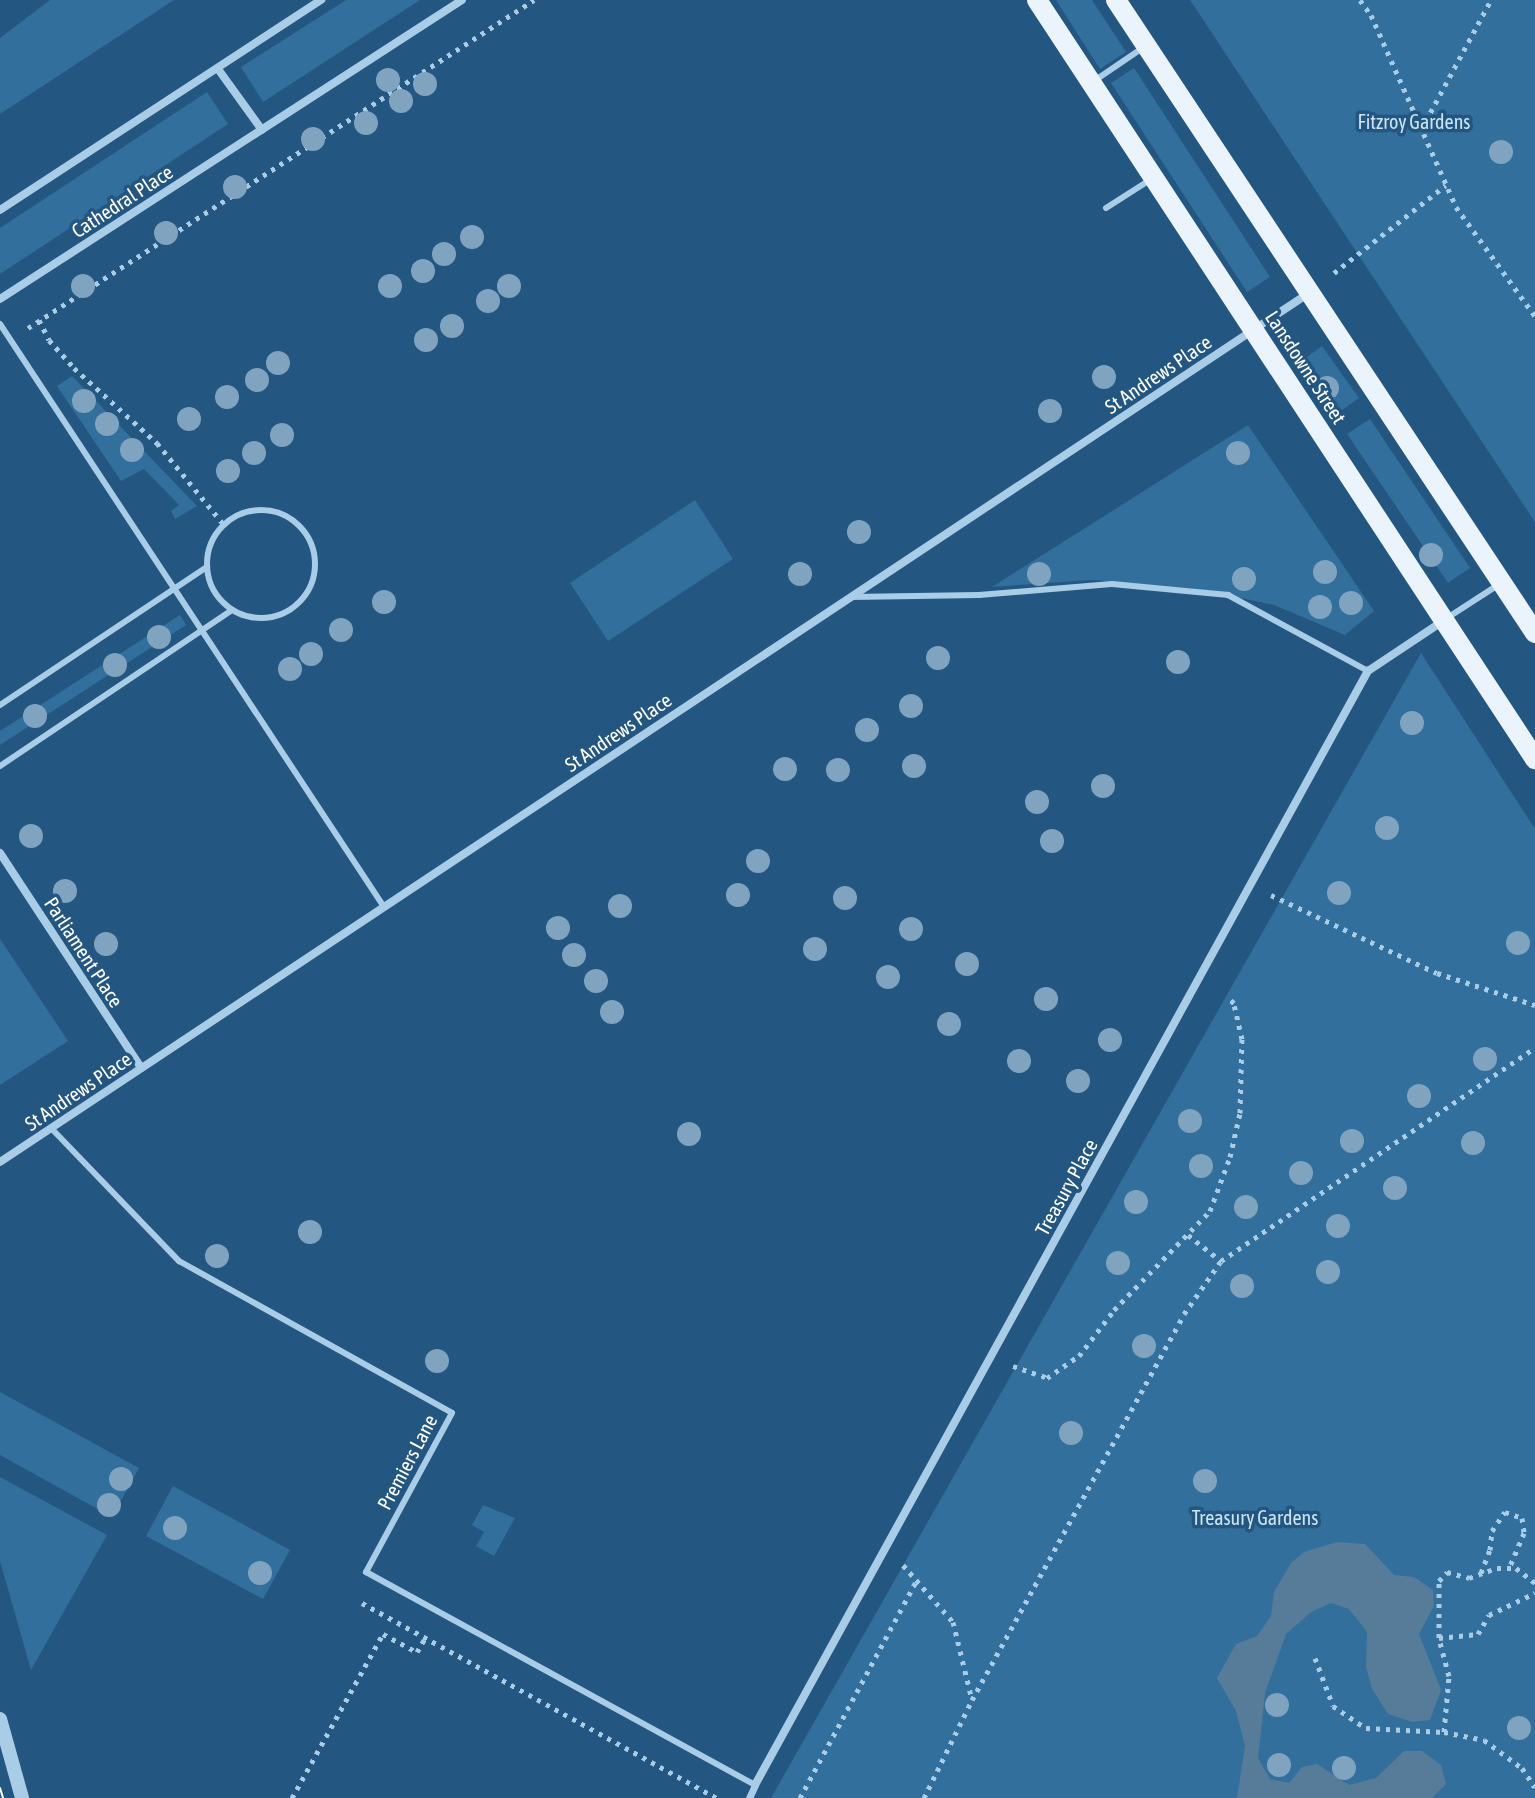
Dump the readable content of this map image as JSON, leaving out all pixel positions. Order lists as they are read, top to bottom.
{
  "streets": {
    "main road": ["Lansdowne Street"],
    "street": [
      "Cathedral Place",
      "St Andrews Place",
      "Parliament Place",
      "Treasury Place"
    ],
    "lane": ["Premiers Lane"]
  },
  "crossings": [
    ["Lansdowne Street", "St Andrews Place"],
    ["Lansdowne Street", "Treasury Place"],
    ["St Andrews Place", "Parliament Place"],
    ["St Andrews Place", "Premiers Lane"],
    ["Treasury Place", "Premiers Lane"]
  ],
  "parks": ["Fitzroy Gardens", "Treasury Gardens"]
}
